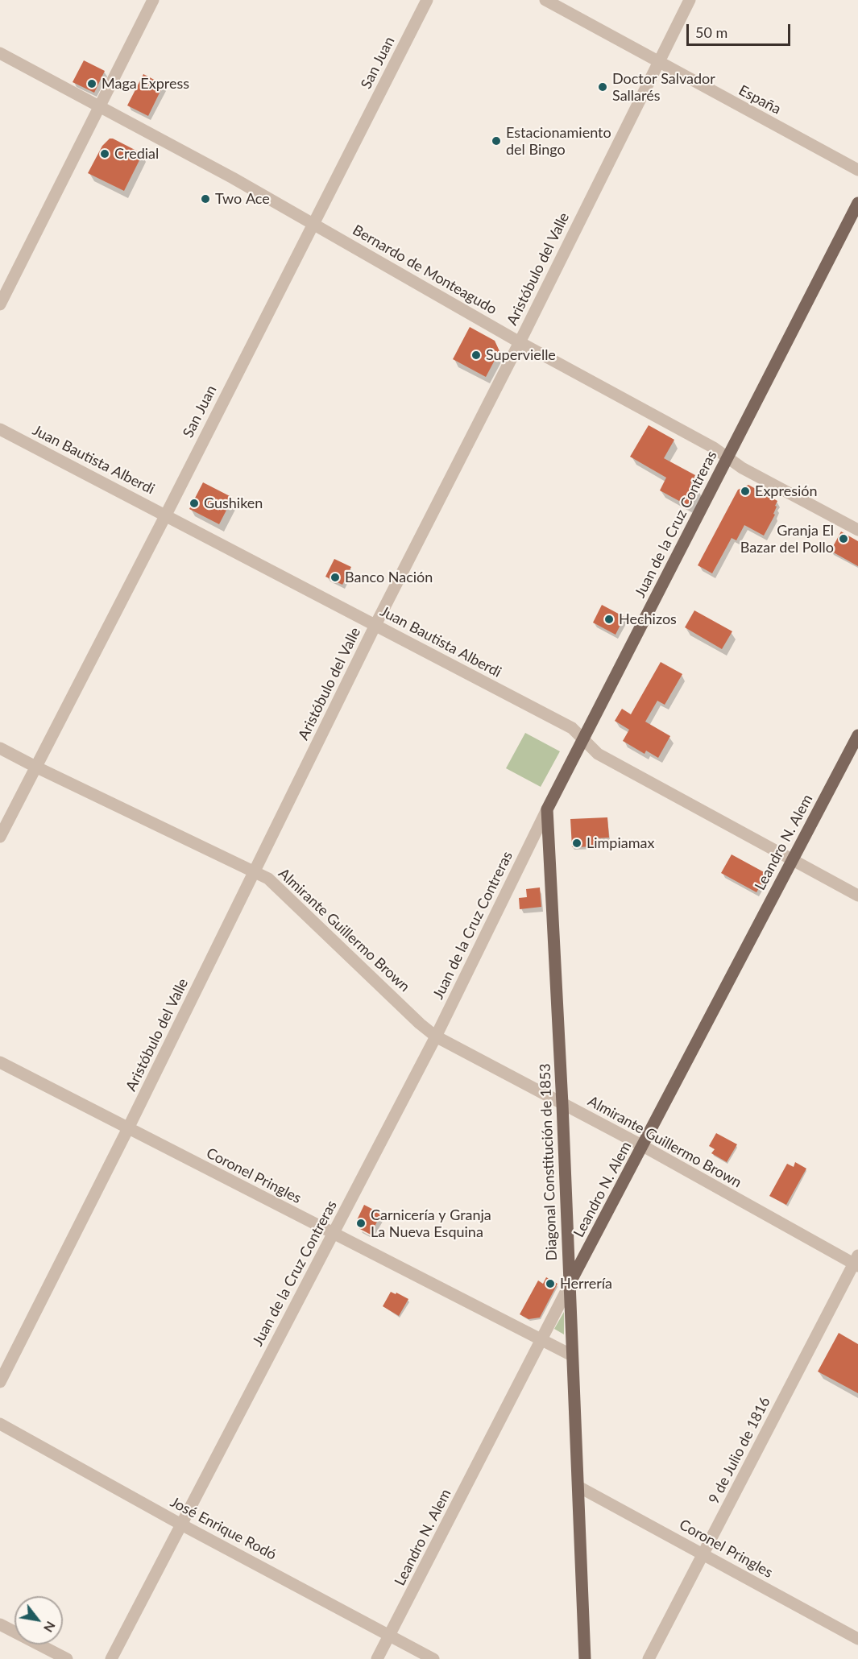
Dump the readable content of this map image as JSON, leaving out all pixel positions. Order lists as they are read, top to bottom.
{
  "streets": {
    "main road": ["Juan de la Cruz Contreras", "Leandro N. Alem", "Diagonal Constitución de 1853"],
    "street": [
      "San Juan",
      "España",
      "Aristóbulo del Valle",
      "Bernardo de Monteagudo",
      "Juan Bautista Alberdi",
      "Almirante Guillermo Brown",
      "Coronel Pringles",
      "9 de Julio de 1816",
      "José Enrique Rodó"
    ]
  },
  "crossings": [
    ["San Juan", "Bernardo de Monteagudo"],
    ["San Juan", "Juan Bautista Alberdi"],
    ["San Juan", "Almirante Guillermo Brown"],
    ["España", "Aristóbulo del Valle"],
    ["Aristóbulo del Valle", "Bernardo de Monteagudo"],
    ["Aristóbulo del Valle", "Juan Bautista Alberdi"],
    ["Aristóbulo del Valle", "Almirante Guillermo Brown"],
    ["Aristóbulo del Valle", "Coronel Pringles"],
    ["Bernardo de Monteagudo", "Juan de la Cruz Contreras"],
    ["Juan Bautista Alberdi", "Juan de la Cruz Contreras"],
    ["Juan Bautista Alberdi", "Leandro N. Alem"],
    ["Juan de la Cruz Contreras", "Almirante Guillermo Brown"],
    ["Juan de la Cruz Contreras", "Diagonal Constitución de 1853"],
    ["Juan de la Cruz Contreras", "Coronel Pringles"],
    ["Juan de la Cruz Contreras", "José Enrique Rodó"],
    ["Leandro N. Alem", "Almirante Guillermo Brown"],
    ["Leandro N. Alem", "Diagonal Constitución de 1853"],
    ["Leandro N. Alem", "Coronel Pringles"],
    ["Leandro N. Alem", "José Enrique Rodó"],
    ["Almirante Guillermo Brown", "Diagonal Constitución de 1853"],
    ["Almirante Guillermo Brown", "9 de Julio de 1816"],
    ["Diagonal Constitución de 1853", "Coronel Pringles"],
    ["Coronel Pringles", "9 de Julio de 1816"]
  ],
  "places": [
    "Maga Express",
    "Doctor Salvador Sallarés",
    "Estacionamiento del Bingo",
    "Credial",
    "Two Ace",
    "Supervielle",
    "Expresión",
    "Gushiken",
    "Granja El Bazar del Pollo",
    "Banco Nación",
    "Hechizos",
    "Limpiamax",
    "Carnicería y Granja La Nueva Esquina",
    "Herrería"
  ],
  "scale_bar": "50 m",
  "north": "bottom right"
}
